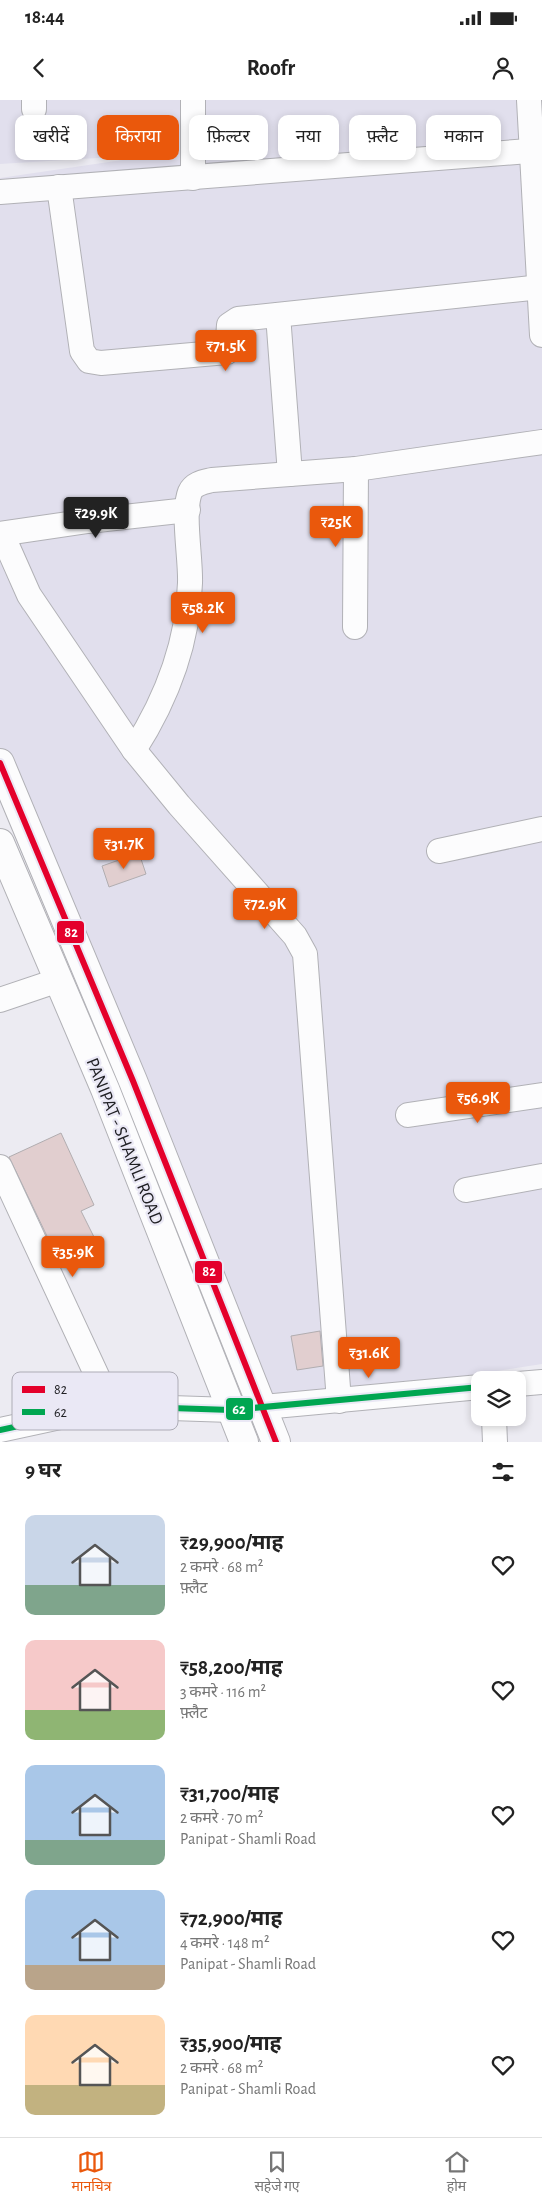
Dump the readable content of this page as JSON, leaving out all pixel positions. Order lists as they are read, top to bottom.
{
  "streets": {
    "highway": ["PANIPAT - SHAMLI ROAD"]
  },
  "lines": ["transit line 82", "transit line 62"],
  "legend": ["82", "62"],
  "page": {
    "status": "18:44",
    "header": "Roofr",
    "chip": [
      "खरीदें",
      "किराया",
      "फ़िल्टर",
      "नया",
      "फ़्लैट",
      "मकान"
    ],
    "price": [
      "₹71.5K",
      "₹29.9K",
      "₹25K",
      "₹58.2K",
      "₹31.7K",
      "₹72.9K",
      "₹56.9K",
      "₹35.9K",
      "₹31.6K"
    ],
    "heading": "9 घर",
    "list": [
      {
        "name": "₹29,900/माह",
        "note": "2 कमरे · 68 m² · फ़्लैट"
      },
      {
        "name": "₹58,200/माह",
        "note": "3 कमरे · 116 m² · फ़्लैट"
      },
      {
        "name": "₹31,700/माह",
        "note": "2 कमरे · 70 m² · Panipat - Shamli Road"
      },
      {
        "name": "₹72,900/माह",
        "note": "4 कमरे · 148 m² · Panipat - Shamli Road"
      },
      {
        "name": "₹35,900/माह",
        "note": "2 कमरे · 68 m² · Panipat - Shamli Road"
      }
    ],
    "tabs": ["मानचित्र", "सहेजे गए", "होम"]
  }
}
